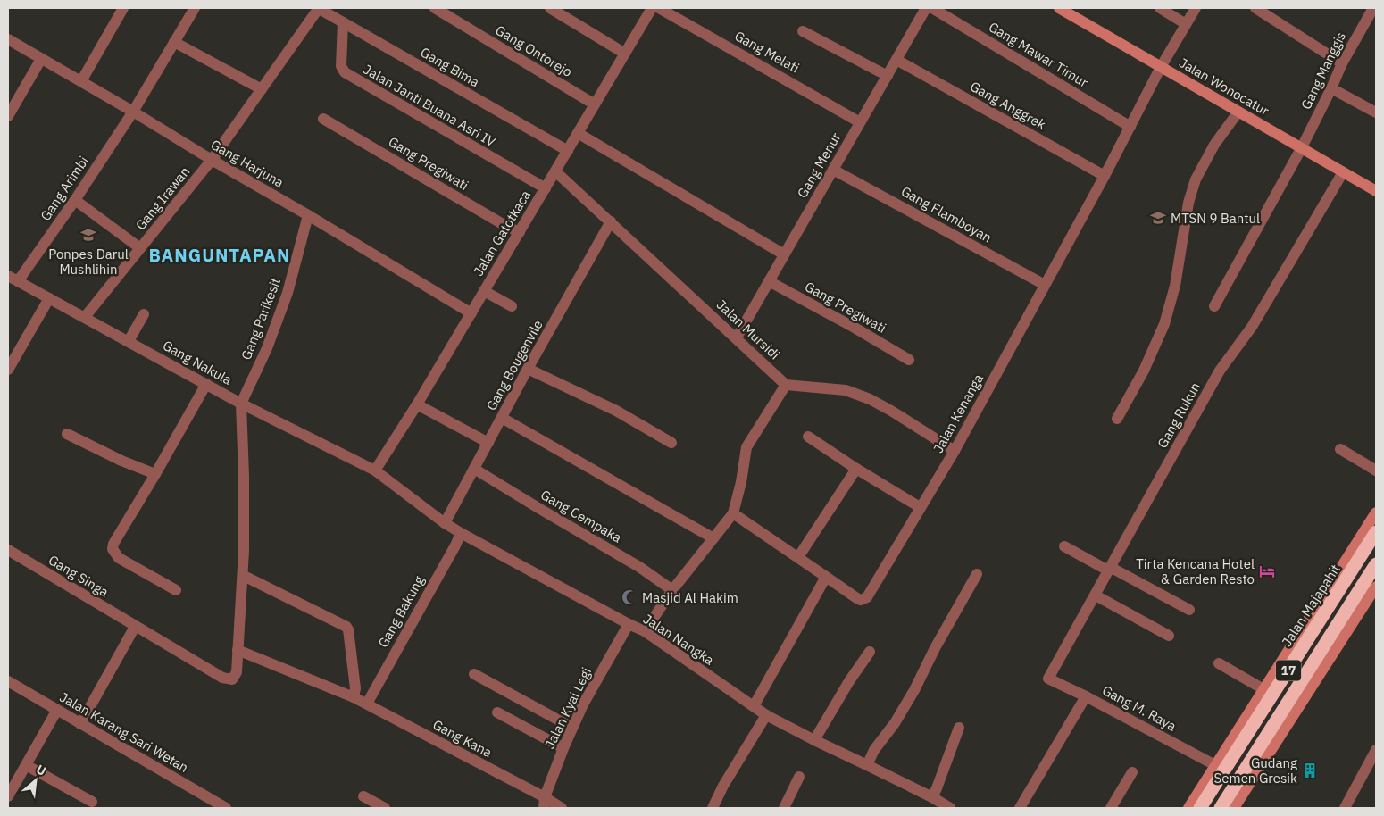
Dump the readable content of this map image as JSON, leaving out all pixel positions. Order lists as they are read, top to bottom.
{
  "streets": {
    "highway": ["Jalan Majapahit", "17"],
    "street": [
      "Gang Ontorejo",
      "Gang Melati",
      "Gang Mawar Timur",
      "Gang Bima",
      "Gang Manggis",
      "Jalan Wonocatur",
      "Jalan Janti Buana Asri IV",
      "Gang Anggrek",
      "Gang Harjuna",
      "Gang Pregiwati",
      "Gang Menur",
      "Gang Arimbi",
      "Gang Irawan",
      "Gang Flamboyan",
      "Jalan Gatotkaca",
      "Gang Parikesit",
      "Jalan Mursidi",
      "Gang Nakula",
      "Gang Bougenvile",
      "Jalan Kenanga",
      "Gang Rukun",
      "Gang Cempaka",
      "Gang Singa",
      "Gang Bakung",
      "Jalan Nangka",
      "Jalan Kyai Legi",
      "Gang M. Raya",
      "Jalan Karang Sari Wetan",
      "Gang Kana"
    ]
  },
  "crossings": [
    ["Gang Ontorejo", "Jalan Gatotkaca"],
    ["Gang Melati", "Gang Menur"],
    ["Gang Mawar Timur", "Jalan Kenanga"],
    ["Gang Bima", "Jalan Janti Buana Asri IV"],
    ["Gang Bima", "Gang Irawan"],
    ["Gang Bima", "Jalan Gatotkaca"],
    ["Gang Manggis", "Jalan Wonocatur"],
    ["Jalan Wonocatur", "Jalan Kenanga"],
    ["Jalan Wonocatur", "Gang Rukun"],
    ["Jalan Janti Buana Asri IV", "Jalan Gatotkaca"],
    ["Gang Anggrek", "Gang Menur"],
    ["Gang Anggrek", "Jalan Kenanga"],
    ["Gang Harjuna", "Gang Arimbi"],
    ["Gang Harjuna", "Gang Irawan"],
    ["Gang Harjuna", "Jalan Gatotkaca"],
    ["Gang Harjuna", "Gang Parikesit"],
    ["Gang Pregiwati", "Gang Menur"],
    ["Gang Pregiwati", "Jalan Gatotkaca"],
    ["Gang Menur", "Gang Flamboyan"],
    ["Gang Menur", "Jalan Mursidi"],
    ["Gang Arimbi", "Gang Nakula"],
    ["Gang Irawan", "Gang Nakula"],
    ["Gang Flamboyan", "Jalan Kenanga"],
    ["Jalan Gatotkaca", "Jalan Mursidi"],
    ["Jalan Gatotkaca", "Gang Nakula"],
    ["Jalan Gatotkaca", "Jalan Nangka"],
    ["Gang Parikesit", "Gang Nakula"],
    ["Jalan Mursidi", "Gang Bougenvile"],
    ["Gang Nakula", "Jalan Nangka"],
    ["Gang Bougenvile", "Gang Cempaka"],
    ["Gang Bougenvile", "Jalan Nangka"],
    ["Gang Rukun", "Gang M. Raya"],
    ["Gang Singa", "Gang Kana"],
    ["Gang Bakung", "Jalan Nangka"],
    ["Gang Bakung", "Gang Kana"],
    ["Jalan Nangka", "Jalan Kyai Legi"],
    ["Jalan Kyai Legi", "Gang Kana"]
  ],
  "districts": ["BANGUNTAPAN"],
  "places": {
    "school or university": ["MTSN 9 Bantul", "Ponpes Darul Mushlihin"],
    "hotel": ["Tirta Kencana Hotel & Garden Resto"],
    "mosque": ["Masjid Al Hakim"],
    "building": ["Gudang Semen Gresik"]
  },
  "north": "top right"
}
